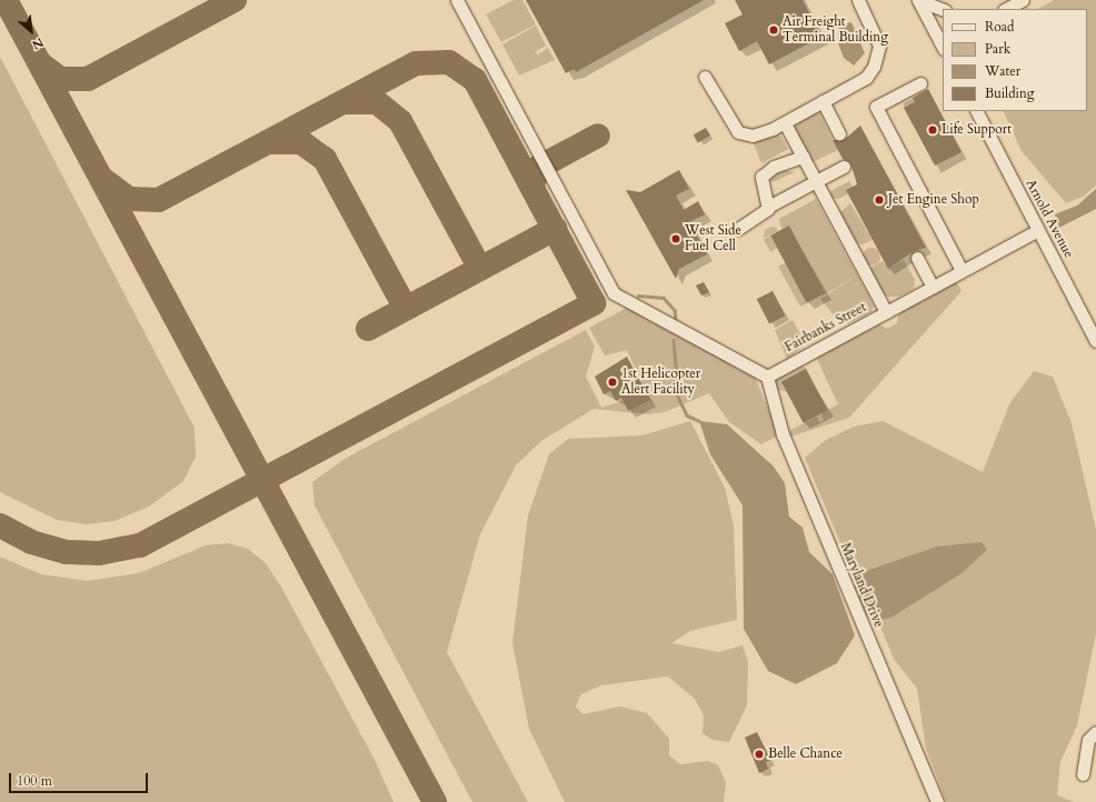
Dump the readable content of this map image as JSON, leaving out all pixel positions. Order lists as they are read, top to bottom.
{
  "streets": {
    "street": ["Arnold Avenue", "Fairbanks Street", "Maryland Drive"]
  },
  "crossings": [
    ["Arnold Avenue", "Fairbanks Street"],
    ["Fairbanks Street", "Maryland Drive"]
  ],
  "places": [
    "Air Freight Terminal Building",
    "Life Support",
    "Jet Engine Shop",
    "West Side Fuel Cell",
    "1st Helicopter Alert Facility",
    "Belle Chance"
  ],
  "legend": [
    "Road",
    "Park",
    "Water",
    "Building"
  ],
  "scale_bar": "100 m",
  "north": "bottom right"
}
